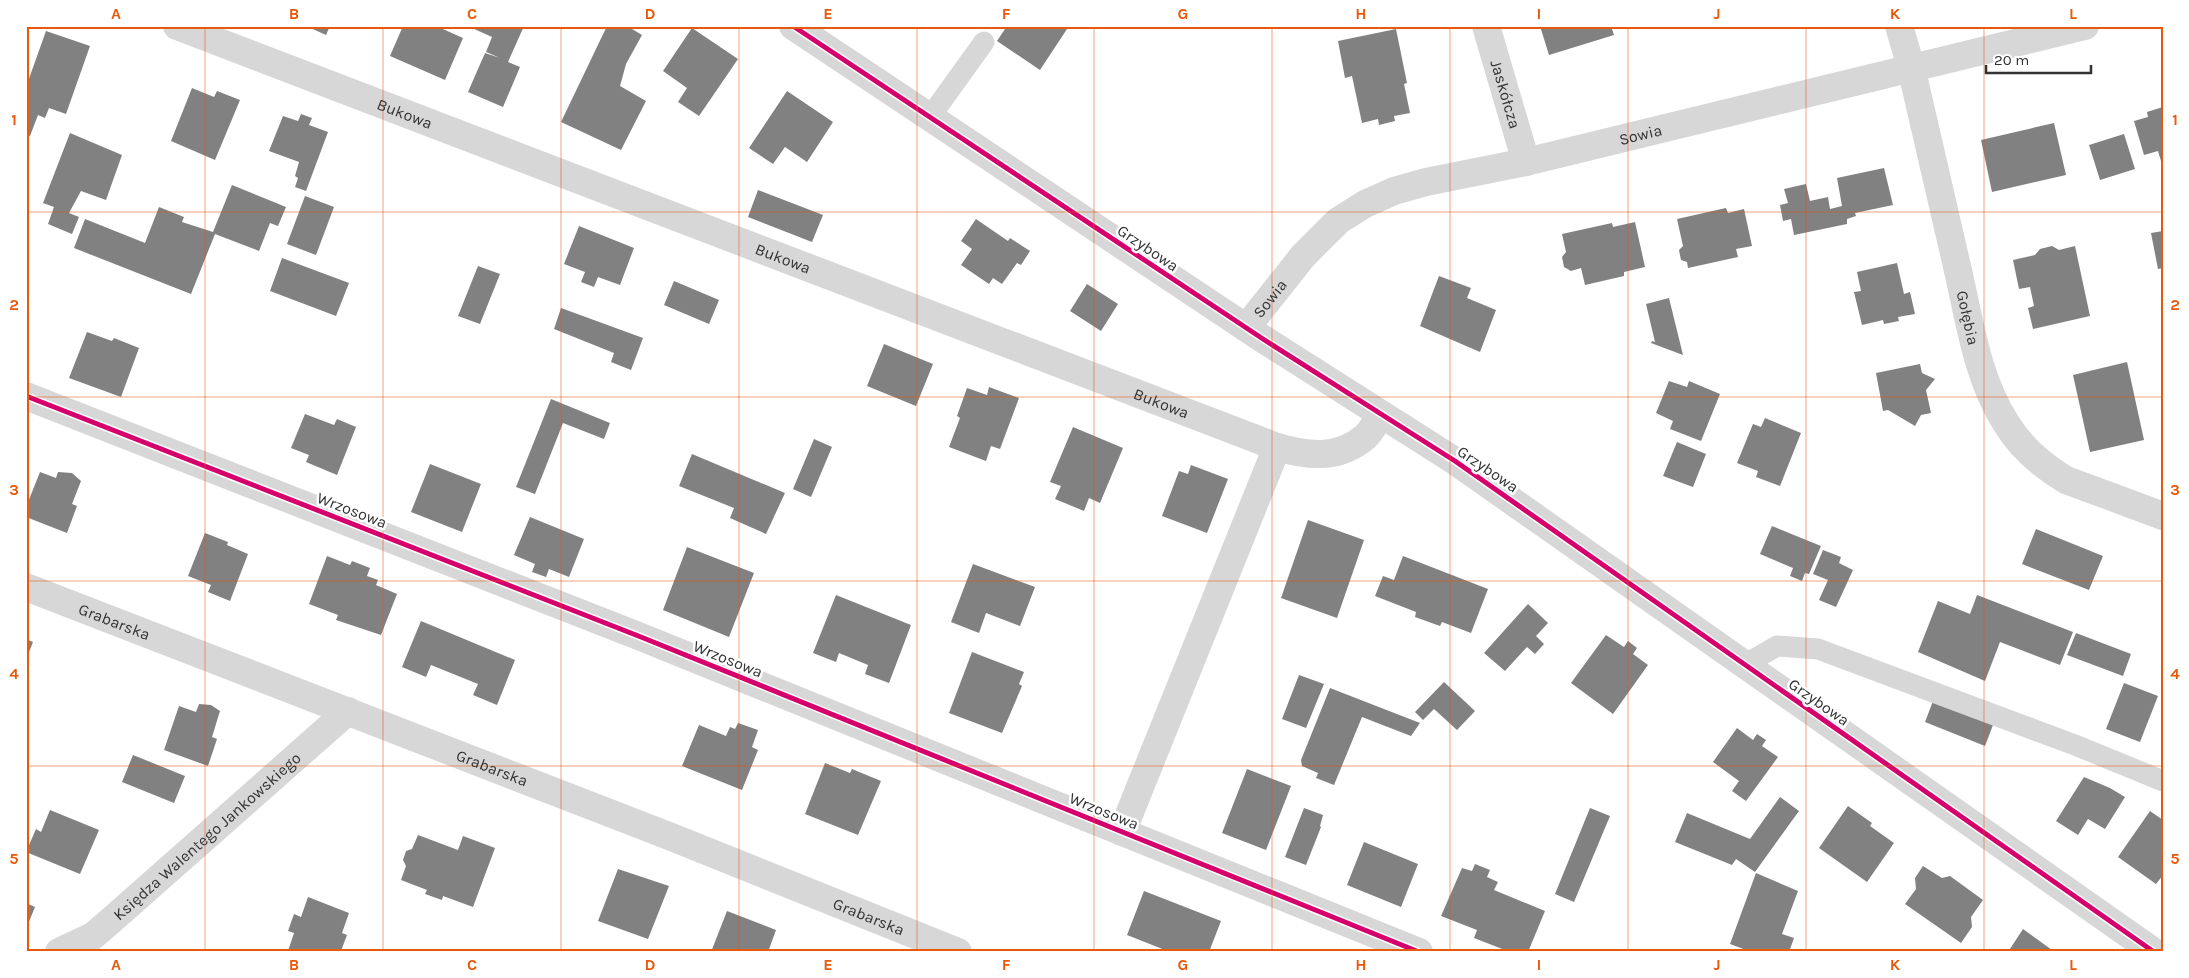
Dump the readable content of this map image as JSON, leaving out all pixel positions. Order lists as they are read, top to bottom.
{
  "streets": {
    "street": [
      "Jaskółcza",
      "Bukowa",
      "Sowia",
      "Grzybowa",
      "Gołębia",
      "Wrzosowa",
      "Grabarska",
      "Księdza Walentego Jankowskiego"
    ]
  },
  "crossings": [
    ["Jaskółcza", "Sowia"],
    ["Bukowa", "Grzybowa"],
    ["Sowia", "Grzybowa"],
    ["Sowia", "Gołębia"],
    ["Grabarska", "Księdza Walentego Jankowskiego"]
  ],
  "scale_bar": "20 m",
  "grid": {
    "columns": [
      "A",
      "B",
      "C",
      "D",
      "E",
      "F",
      "G",
      "H",
      "I",
      "J",
      "K",
      "L"
    ],
    "rows": [
      "1",
      "2",
      "3",
      "4",
      "5"
    ]
  }
}
